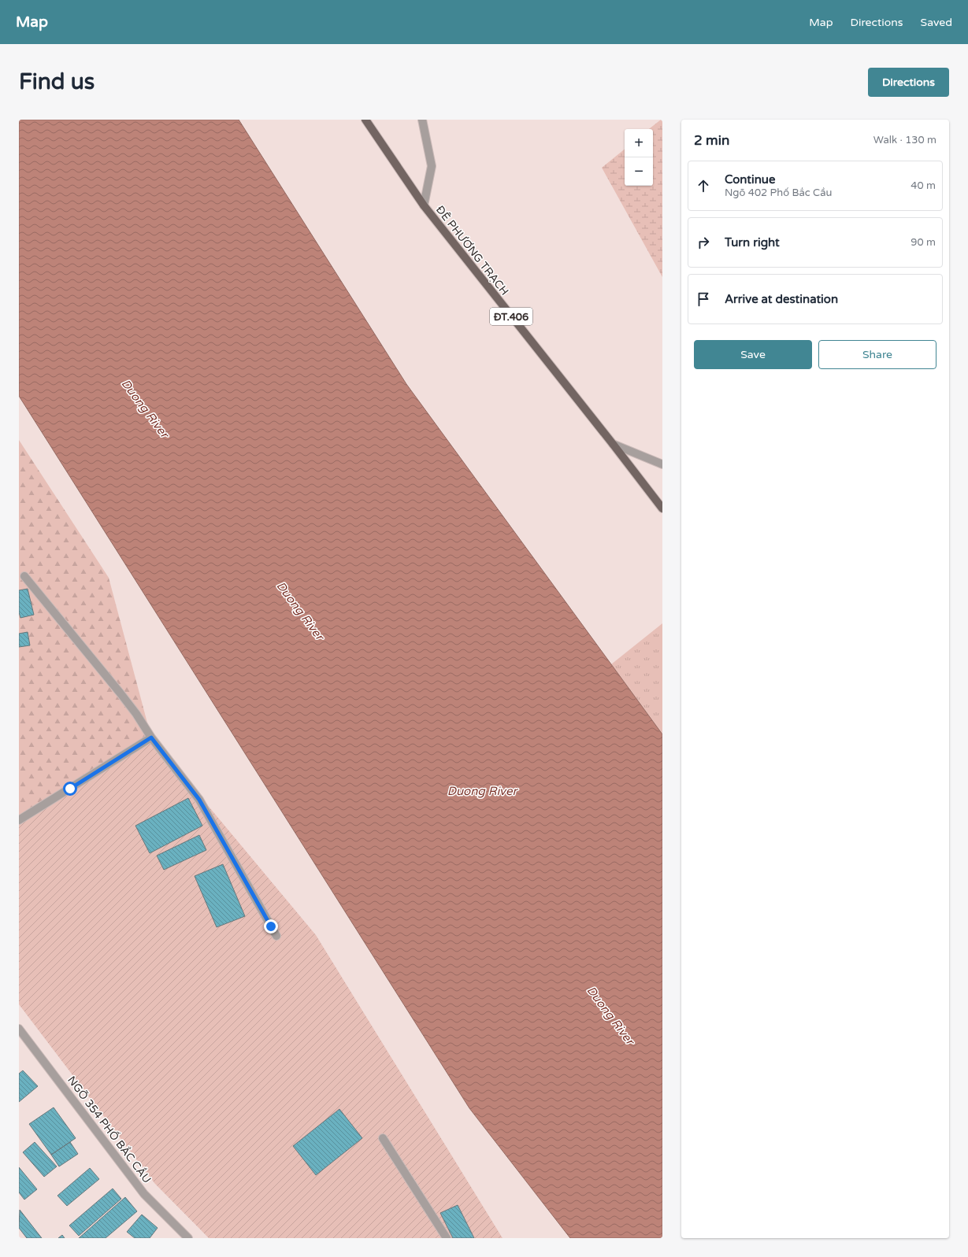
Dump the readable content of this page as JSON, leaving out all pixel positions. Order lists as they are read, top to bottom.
{
  "streets": {
    "main road": ["ĐÊ PHƯƠNG TRẠCH", "ĐT.406"],
    "street": ["NGÕ 354 PHỐ BẮC CẦU"]
  },
  "water": ["Duong River"],
  "page": {
    "header": "Map",
    "nav": ["Map", "Directions", "Saved"],
    "buttons": [
      "Directions",
      ["Save", "Share"]
    ],
    "title": "Find us",
    "heading": ["2 min", "Walk · 130 m"],
    "map_buttons": ["+", "−"],
    "list": [
      ["Continue", "Ngõ 402 Phố Bắc Cầu", "40 m"],
      ["Turn right", "90 m"],
      "Arrive at destination"
    ]
  }
}
